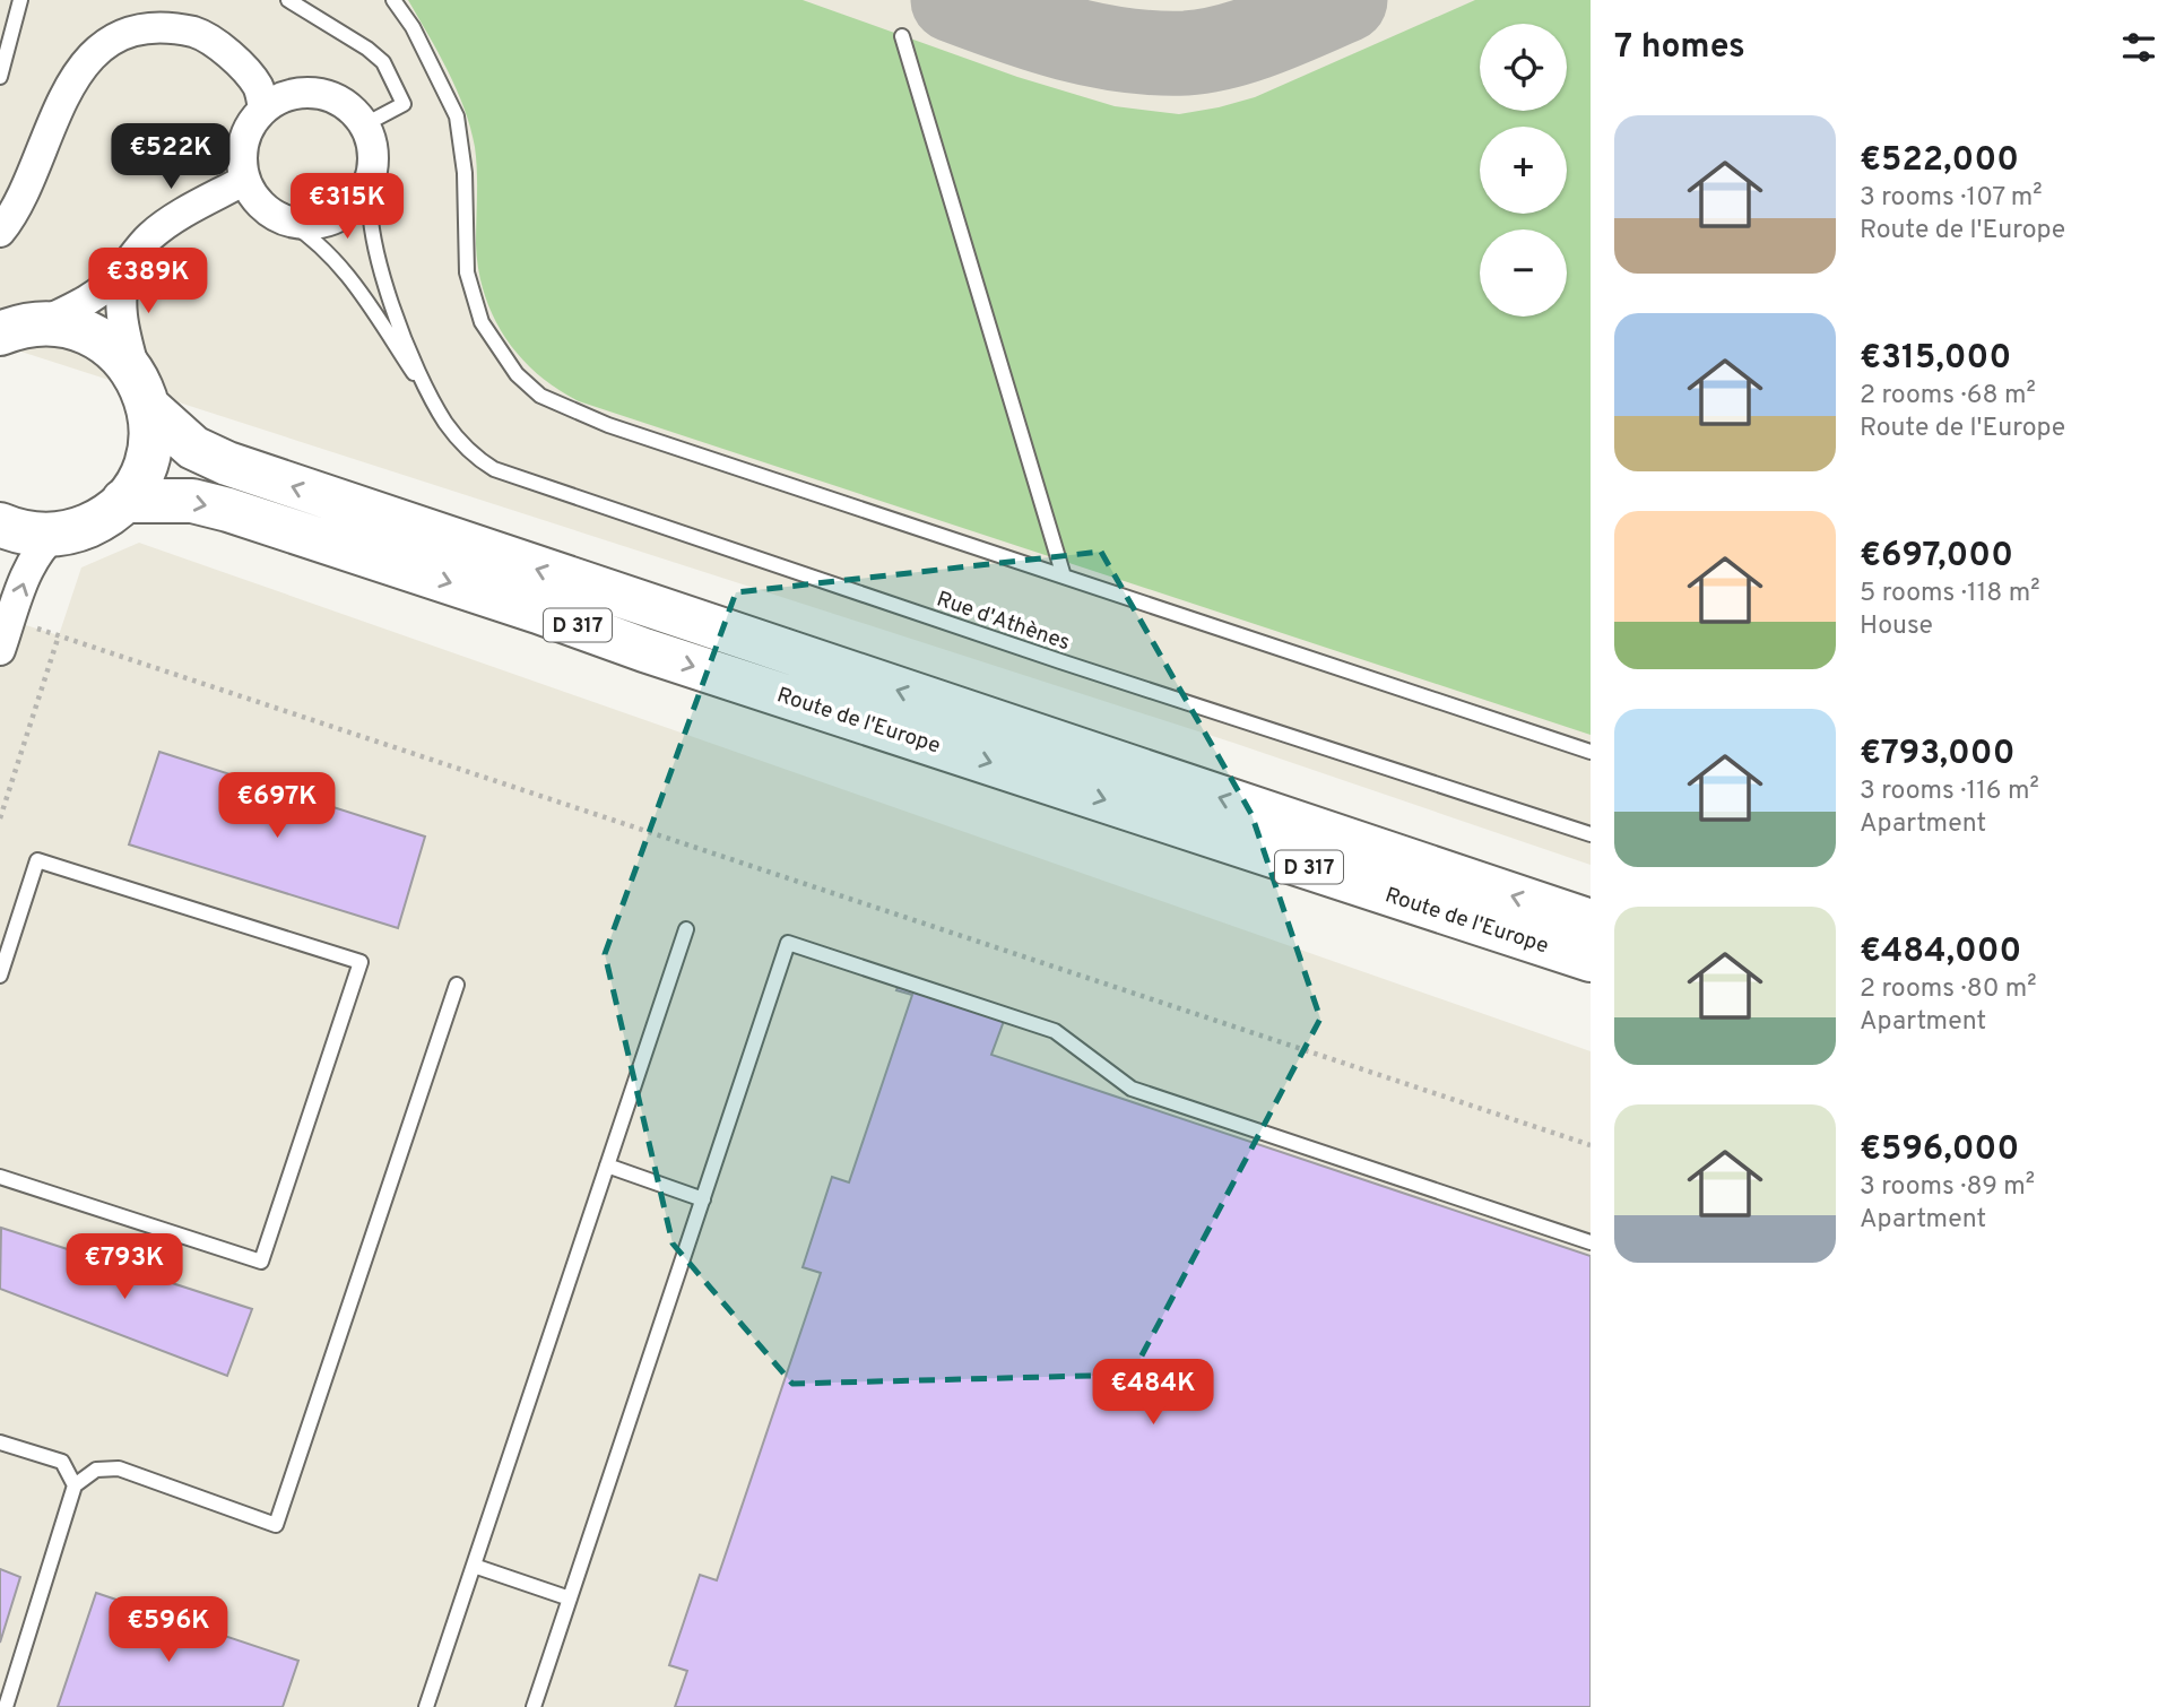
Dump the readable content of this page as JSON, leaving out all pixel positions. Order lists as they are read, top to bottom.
{
  "streets": {
    "main road": ["D 317", "Route de l'Europe"],
    "lane": ["Rue d'Athènes"]
  },
  "page": {
    "heading": "7 homes",
    "map_buttons": ["+", "−"],
    "list": [
      {
        "name": "€522,000",
        "note": "3 rooms · 107 m² · Route de l'Europe"
      },
      {
        "name": "€315,000",
        "note": "2 rooms · 68 m² · Route de l'Europe"
      },
      {
        "name": "€697,000",
        "note": "5 rooms · 118 m² · House"
      },
      {
        "name": "€793,000",
        "note": "3 rooms · 116 m² · Apartment"
      },
      {
        "name": "€484,000",
        "note": "2 rooms · 80 m² · Apartment"
      },
      {
        "name": "€596,000",
        "note": "3 rooms · 89 m² · Apartment"
      }
    ],
    "price": [
      "€522K",
      "€315K",
      "€389K",
      "€697K",
      "€793K",
      "€484K",
      "€596K"
    ]
  }
}
